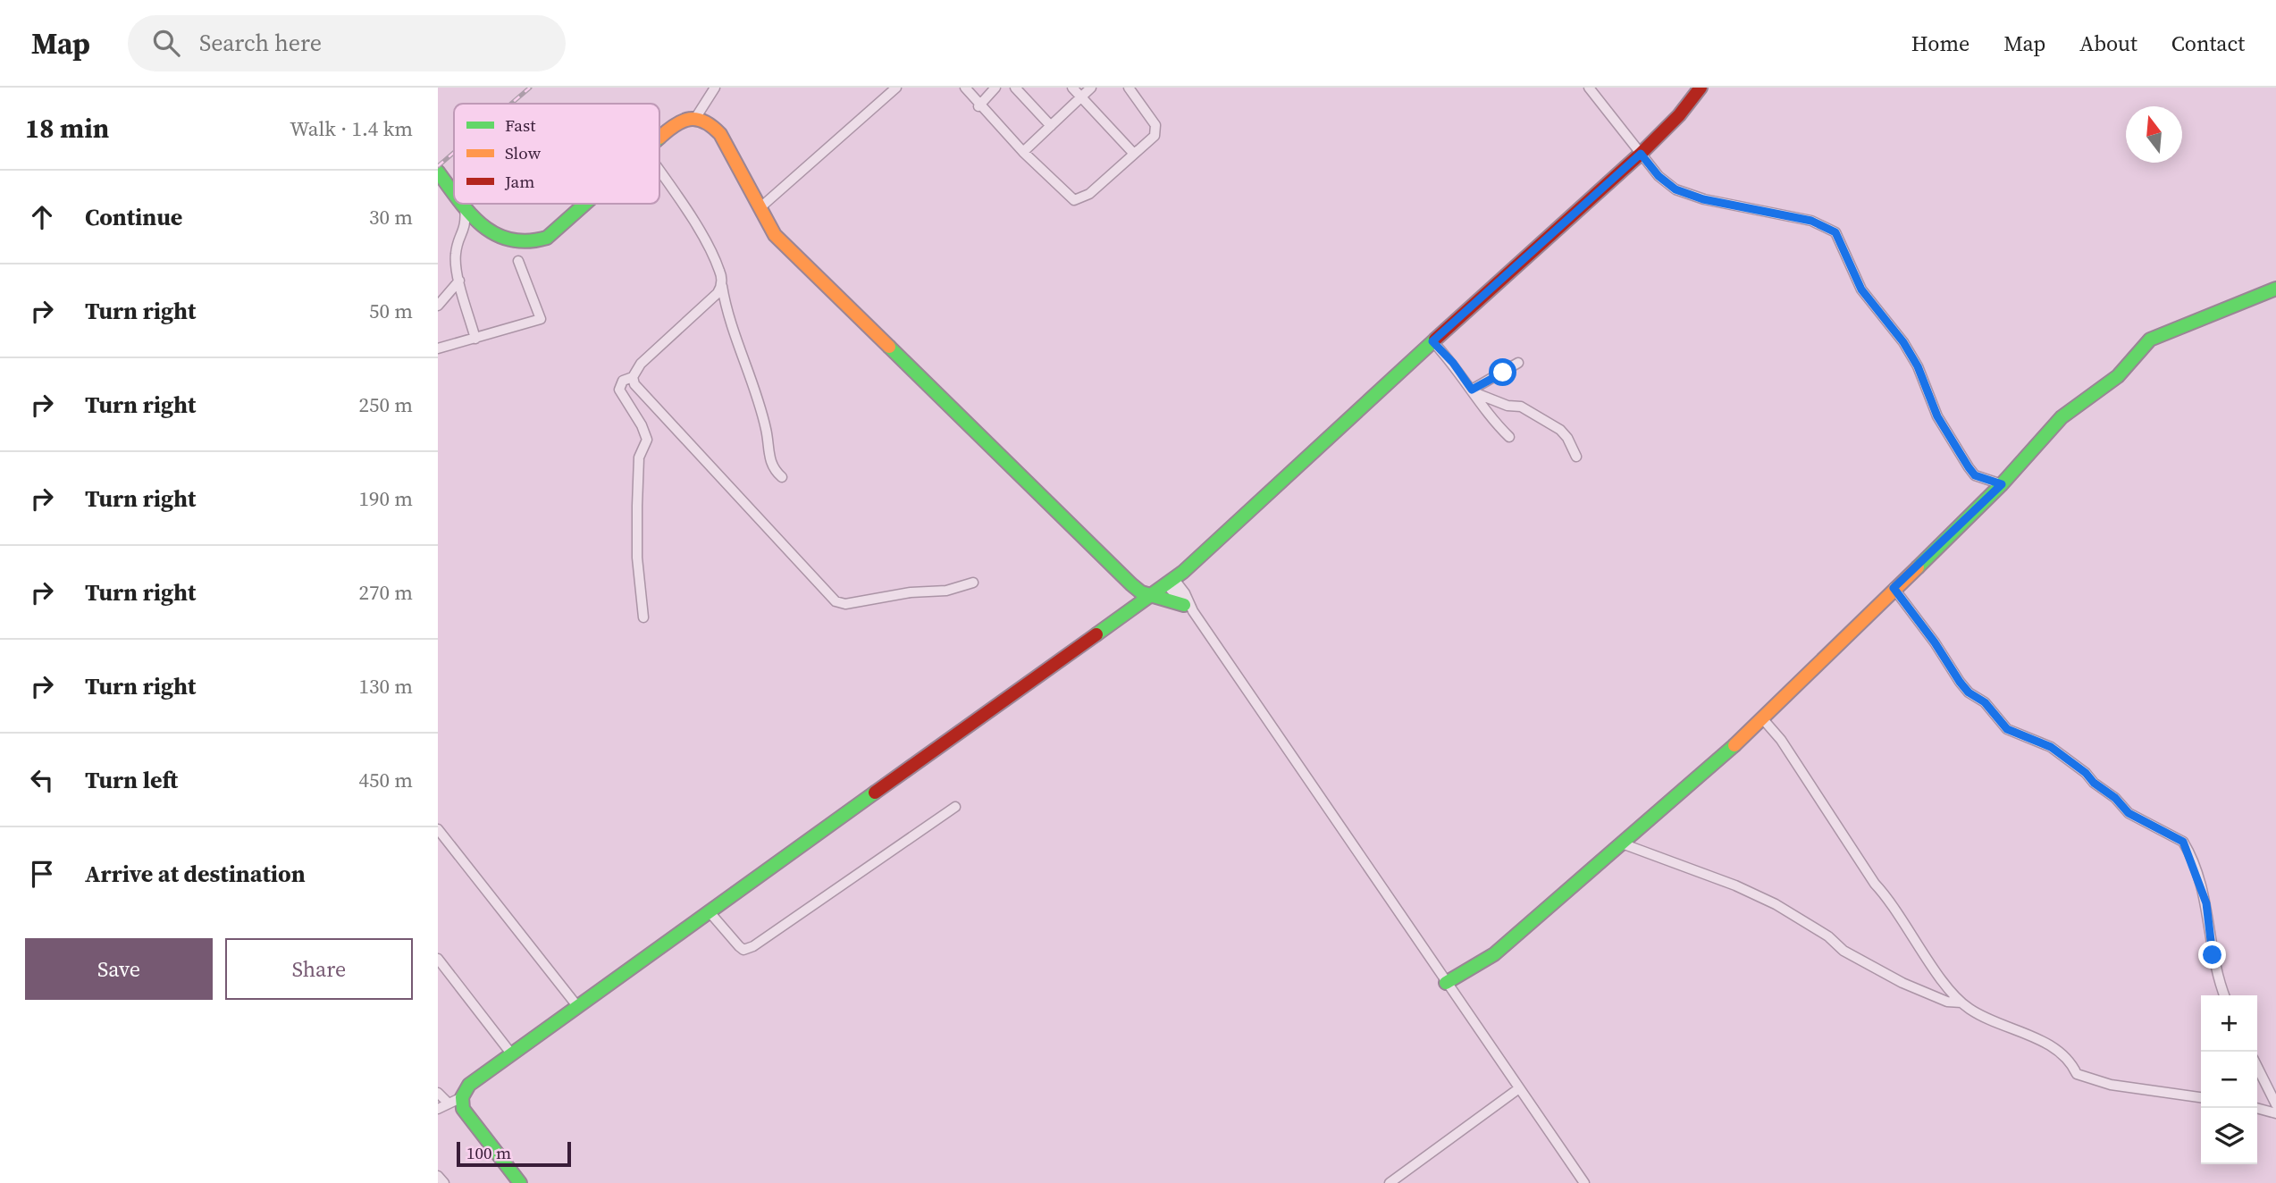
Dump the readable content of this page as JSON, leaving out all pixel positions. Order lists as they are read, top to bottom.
{
  "legend": ["Fast", "Slow", "Jam"],
  "scale_bar": "100 m",
  "north": "top",
  "page": {
    "header": "Map",
    "search": "Search here",
    "nav": [
      "Home",
      "Map",
      "About",
      "Contact"
    ],
    "heading": ["18 min", "Walk · 1.4 km"],
    "list": [
      ["Continue", "30 m"],
      ["Turn right", "50 m"],
      ["Turn right", "250 m"],
      ["Turn right", "190 m"],
      ["Turn right", "270 m"],
      ["Turn right", "130 m"],
      ["Turn left", "450 m"],
      "Arrive at destination"
    ],
    "buttons": ["Save", "Share"],
    "map_buttons": ["+", "−"],
    "scale": "100 m"
  }
}
